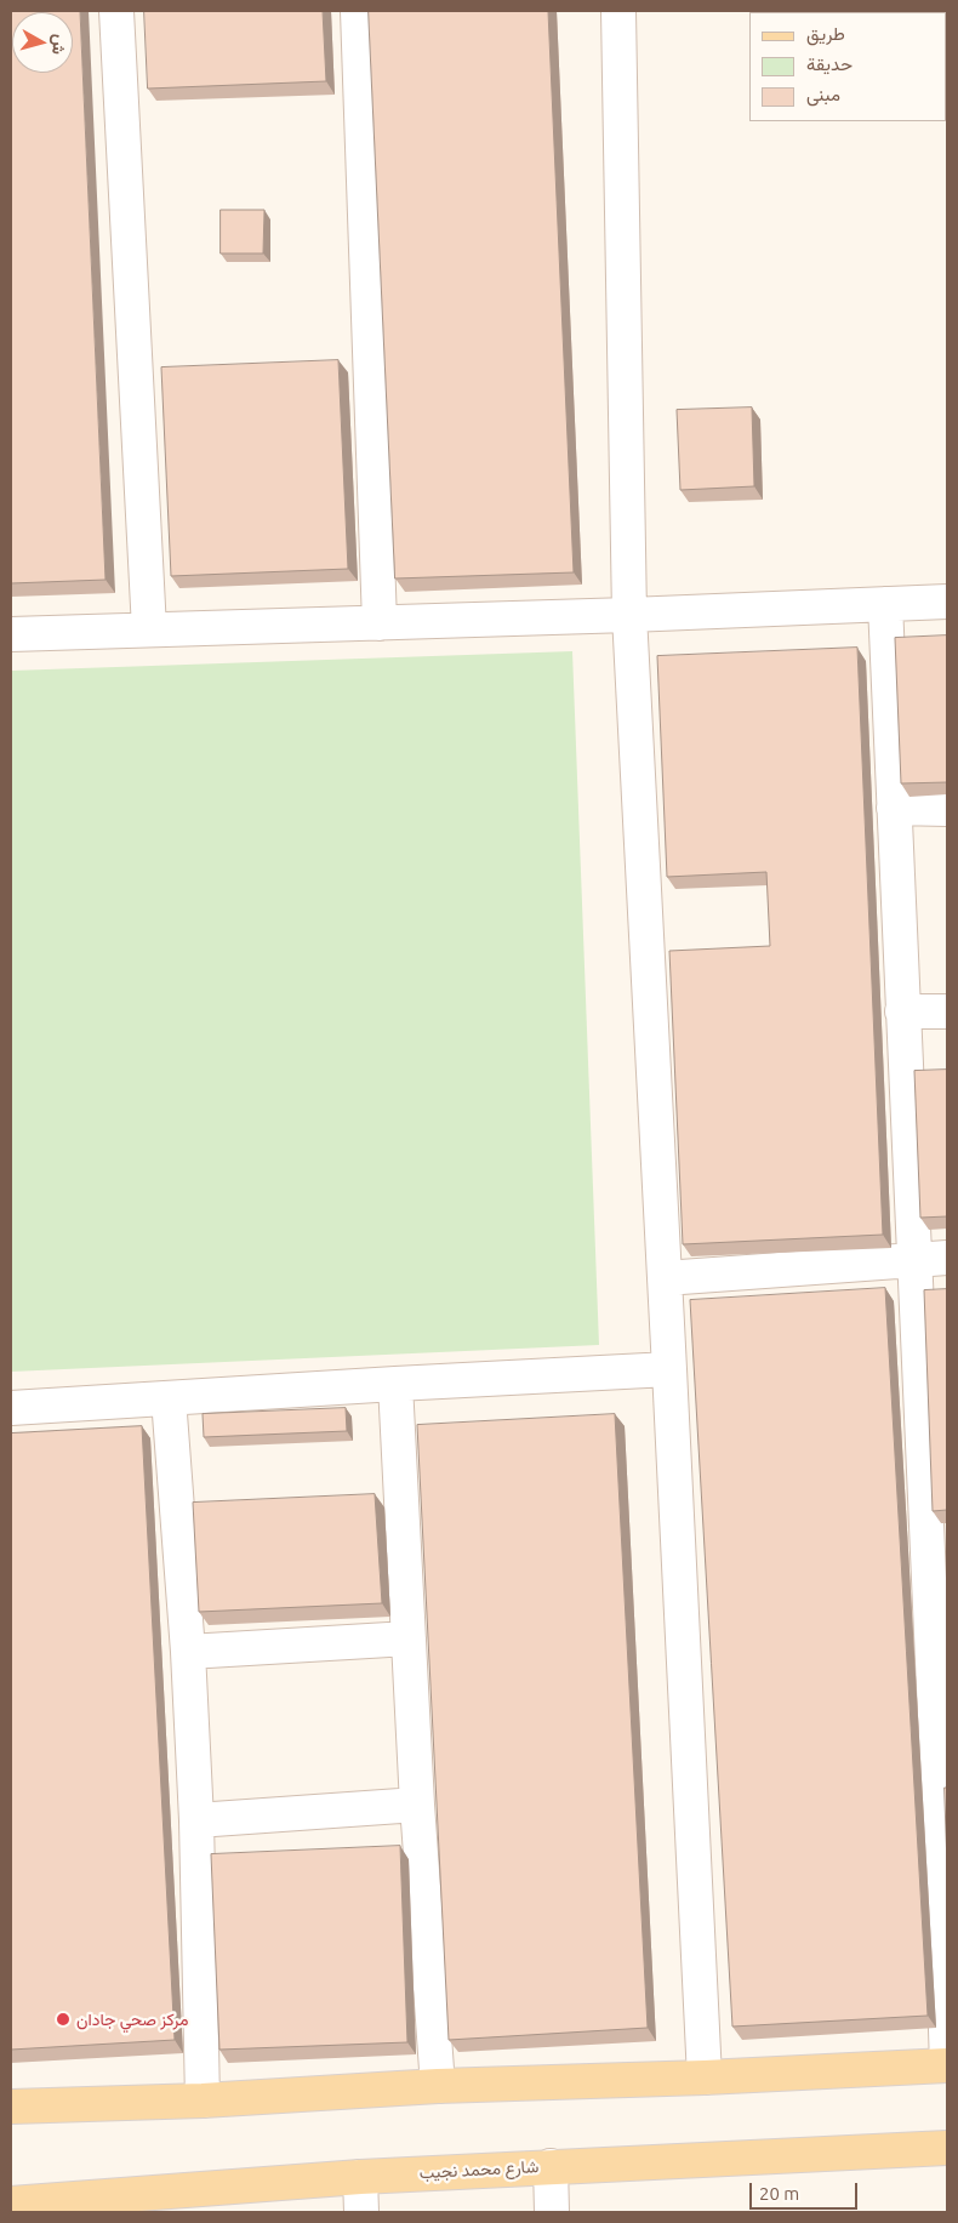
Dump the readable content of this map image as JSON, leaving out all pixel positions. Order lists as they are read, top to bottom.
{
  "streets": {
    "main road": ["شارع محمد نجيب"]
  },
  "places": ["مركز صحي جادان"],
  "legend": ["طريق", "حديقة", "مبنى"],
  "scale_bar": "20 m",
  "north": "right"
}
